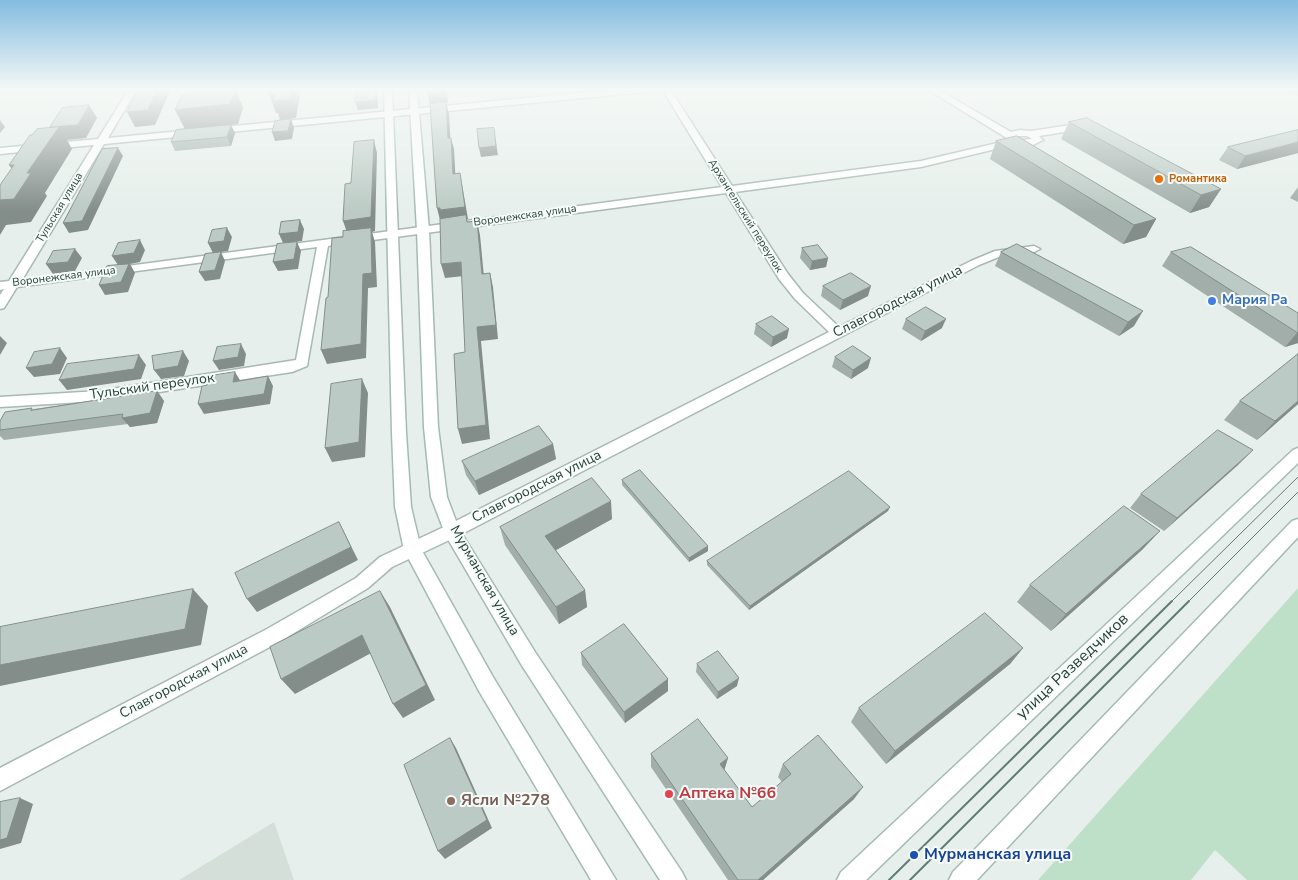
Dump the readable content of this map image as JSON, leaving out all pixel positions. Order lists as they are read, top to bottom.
{
  "streets": {
    "street": [
      "Тульская улица",
      "Воронежская улица",
      "Архангельский переулок",
      "Славгородская улица",
      "Тульский переулок",
      "Мурманская улица",
      "улица Разведчиков"
    ]
  },
  "crossings": [
    ["Тульская улица", "Воронежская улица"],
    ["Воронежская улица", "Архангельский переулок"],
    ["Воронежская улица", "Тульский переулок"],
    ["Воронежская улица", "Мурманская улица"],
    ["Архангельский переулок", "Славгородская улица"],
    ["Славгородская улица", "Мурманская улица"]
  ],
  "places": [
    "Романтика",
    "Мария Ра",
    "Аптека №66",
    "Ясли №278",
    "Мурманская улица"
  ]
}
